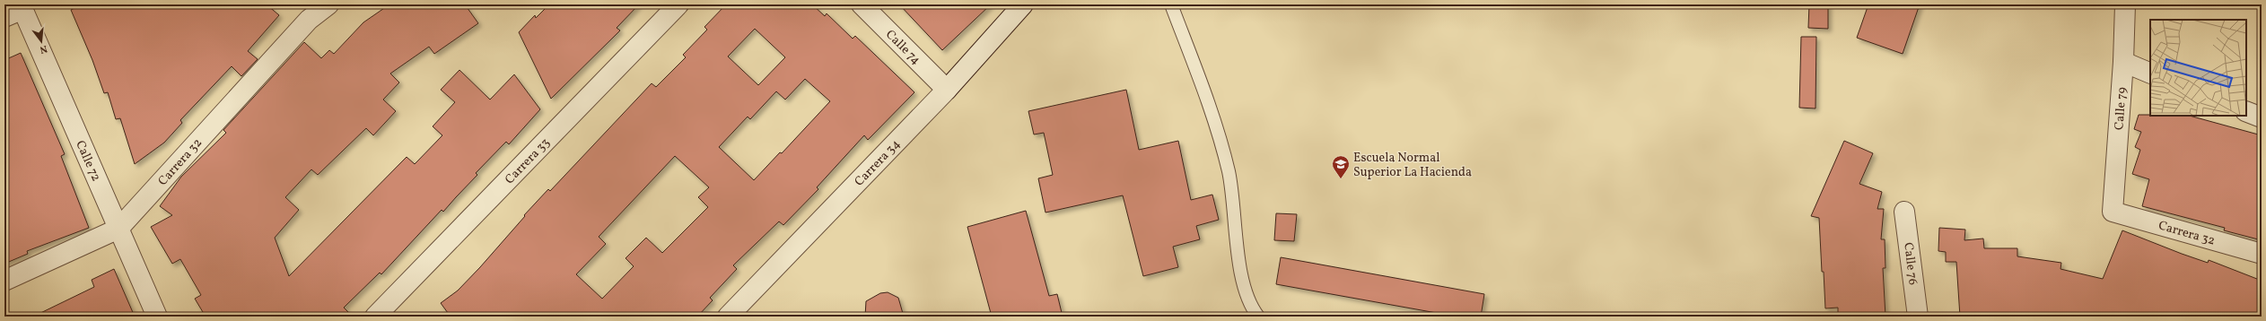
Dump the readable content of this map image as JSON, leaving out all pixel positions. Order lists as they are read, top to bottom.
{
  "streets": {
    "street": [
      "Calle 74",
      "Calle 79",
      "Calle 72",
      "Carrera 33",
      "Carrera 32",
      "Carrera 34",
      "Calle 76"
    ]
  },
  "crossings": [
    ["Calle 74", "Carrera 34"],
    ["Calle 79", "Carrera 32"],
    ["Calle 72", "Carrera 32"]
  ],
  "places": {
    "school or university": ["Escuela Normal Superior La Hacienda"]
  },
  "north": "bottom"
}
